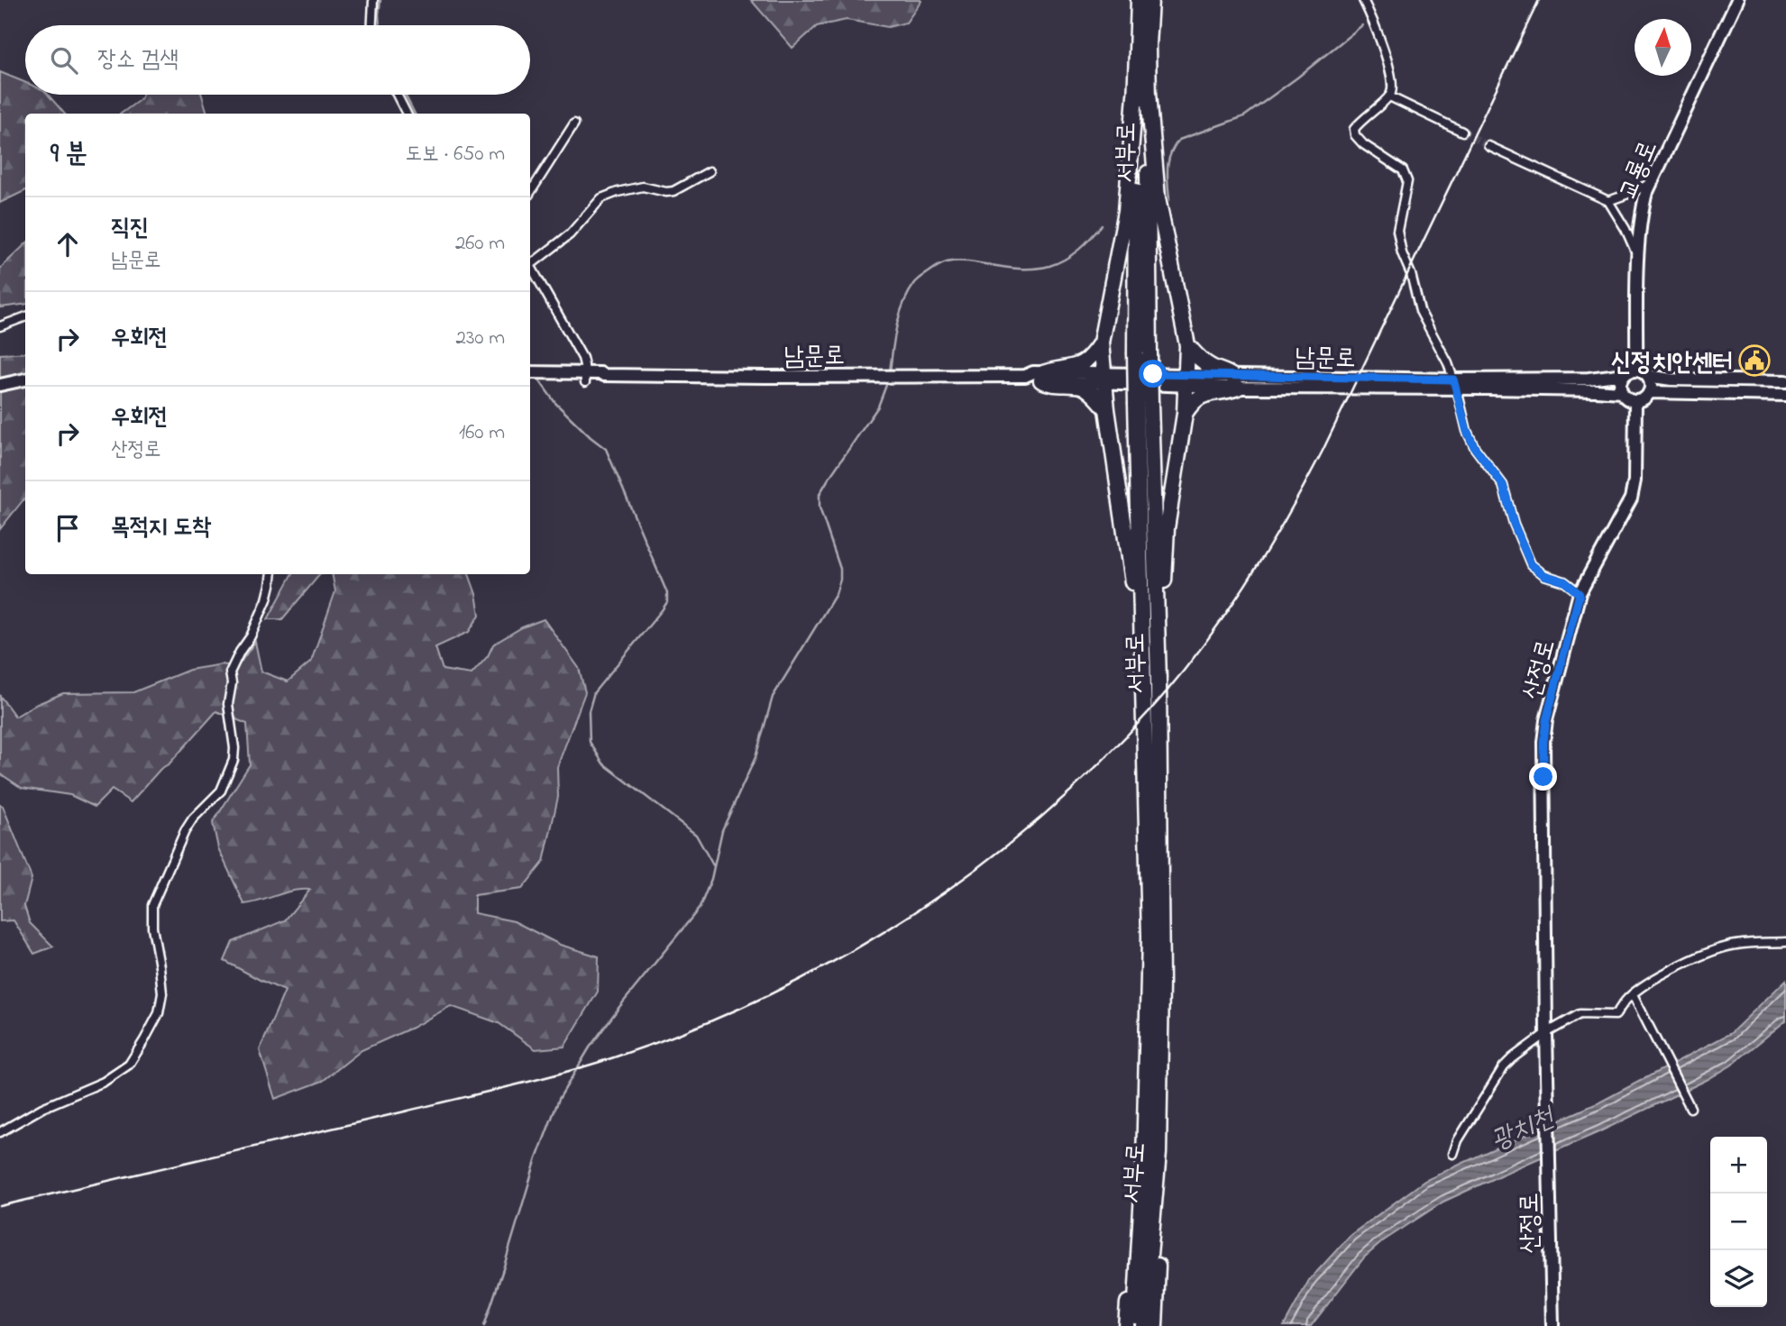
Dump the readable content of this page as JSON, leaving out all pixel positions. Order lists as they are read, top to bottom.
{
  "streets": {
    "highway": ["서부로"],
    "main road": ["교룡로", "남문로", "산정로"]
  },
  "crossings": [
    ["교룡로", "남문로"],
    ["교룡로", "산정로"],
    ["남문로", "산정로"]
  ],
  "water": ["광치천"],
  "places": {
    "public building": ["신정치안센터"]
  },
  "north": "top",
  "page": {
    "search": "장소 검색",
    "heading": ["9 분", "도보 · 650 m"],
    "list": [
      ["직진", "남문로", "260 m"],
      ["우회전", "230 m"],
      ["우회전", "산정로", "160 m"],
      "목적지 도착"
    ],
    "map_buttons": ["+", "−"]
  }
}
